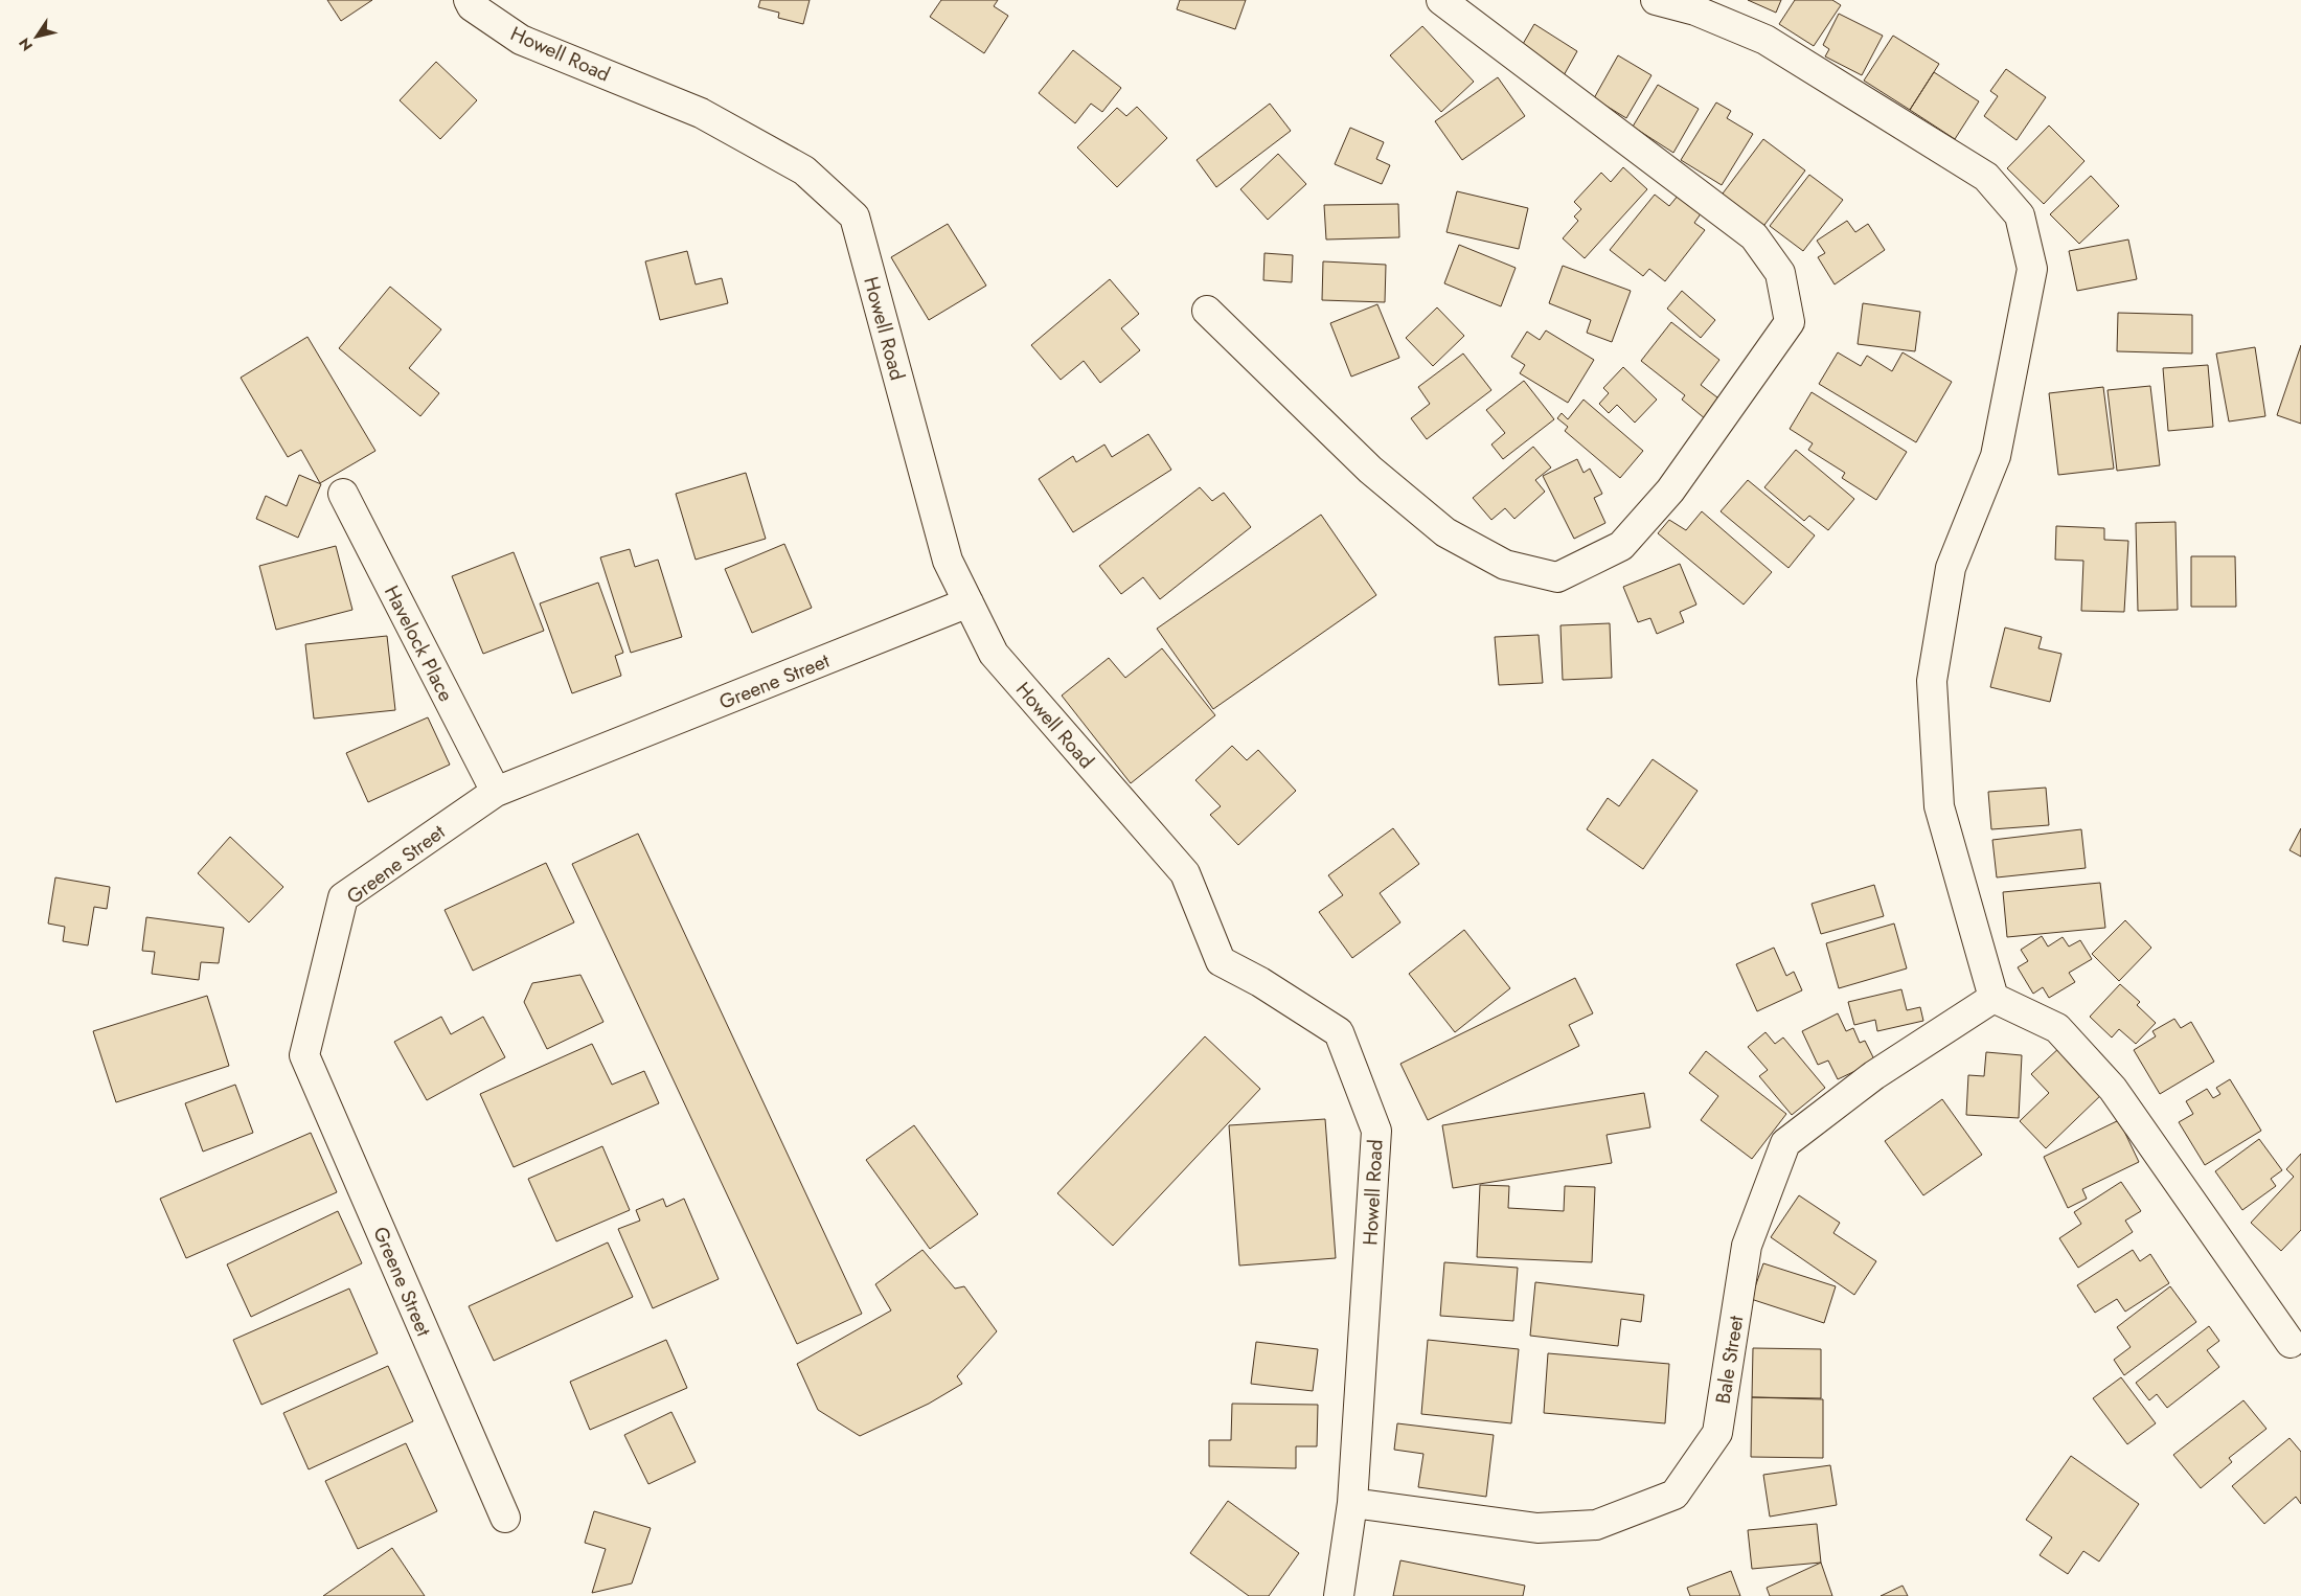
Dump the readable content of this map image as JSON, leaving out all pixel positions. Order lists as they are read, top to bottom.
{
  "streets": {
    "street": [
      "Howell Road",
      "Havelock Place",
      "Greene Street",
      "Bale Street"
    ]
  },
  "crossings": [
    ["Howell Road", "Greene Street"],
    ["Howell Road", "Bale Street"],
    ["Havelock Place", "Greene Street"]
  ],
  "north": "bottom left"
}
